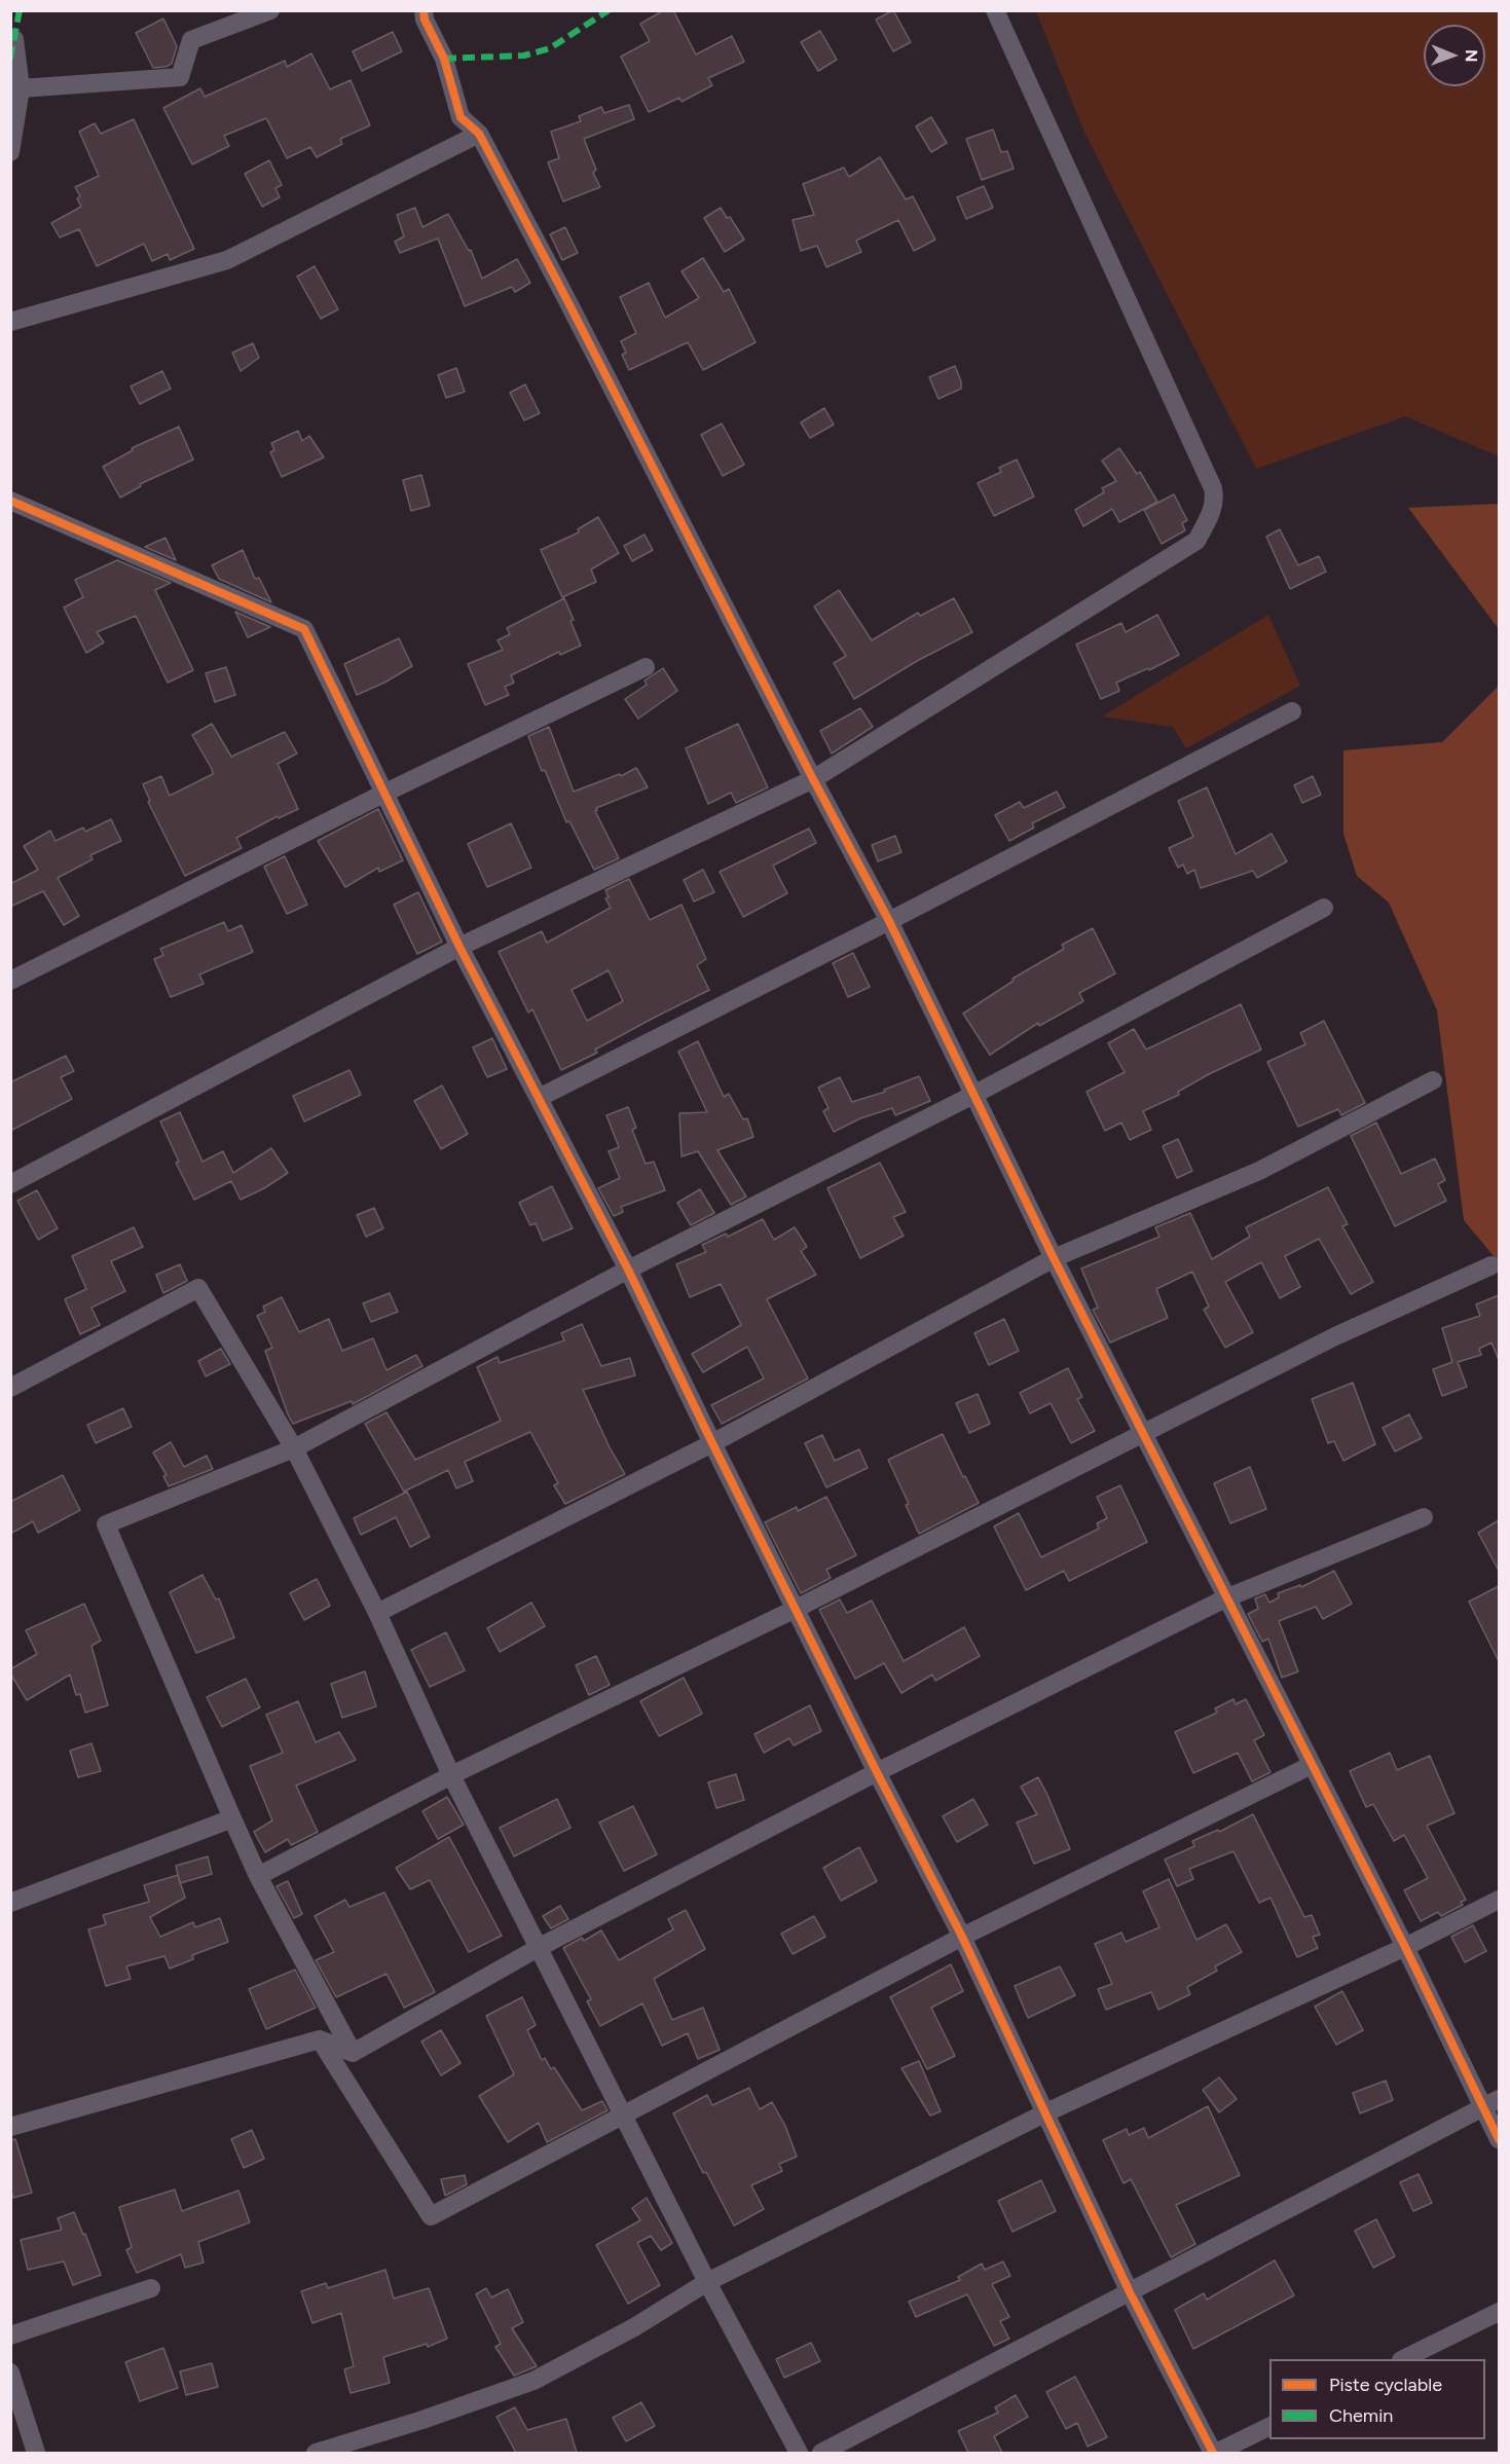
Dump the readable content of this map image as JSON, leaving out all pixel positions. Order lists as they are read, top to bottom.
{
  "legend": ["Piste cyclable", "Chemin"],
  "north": "right"
}
